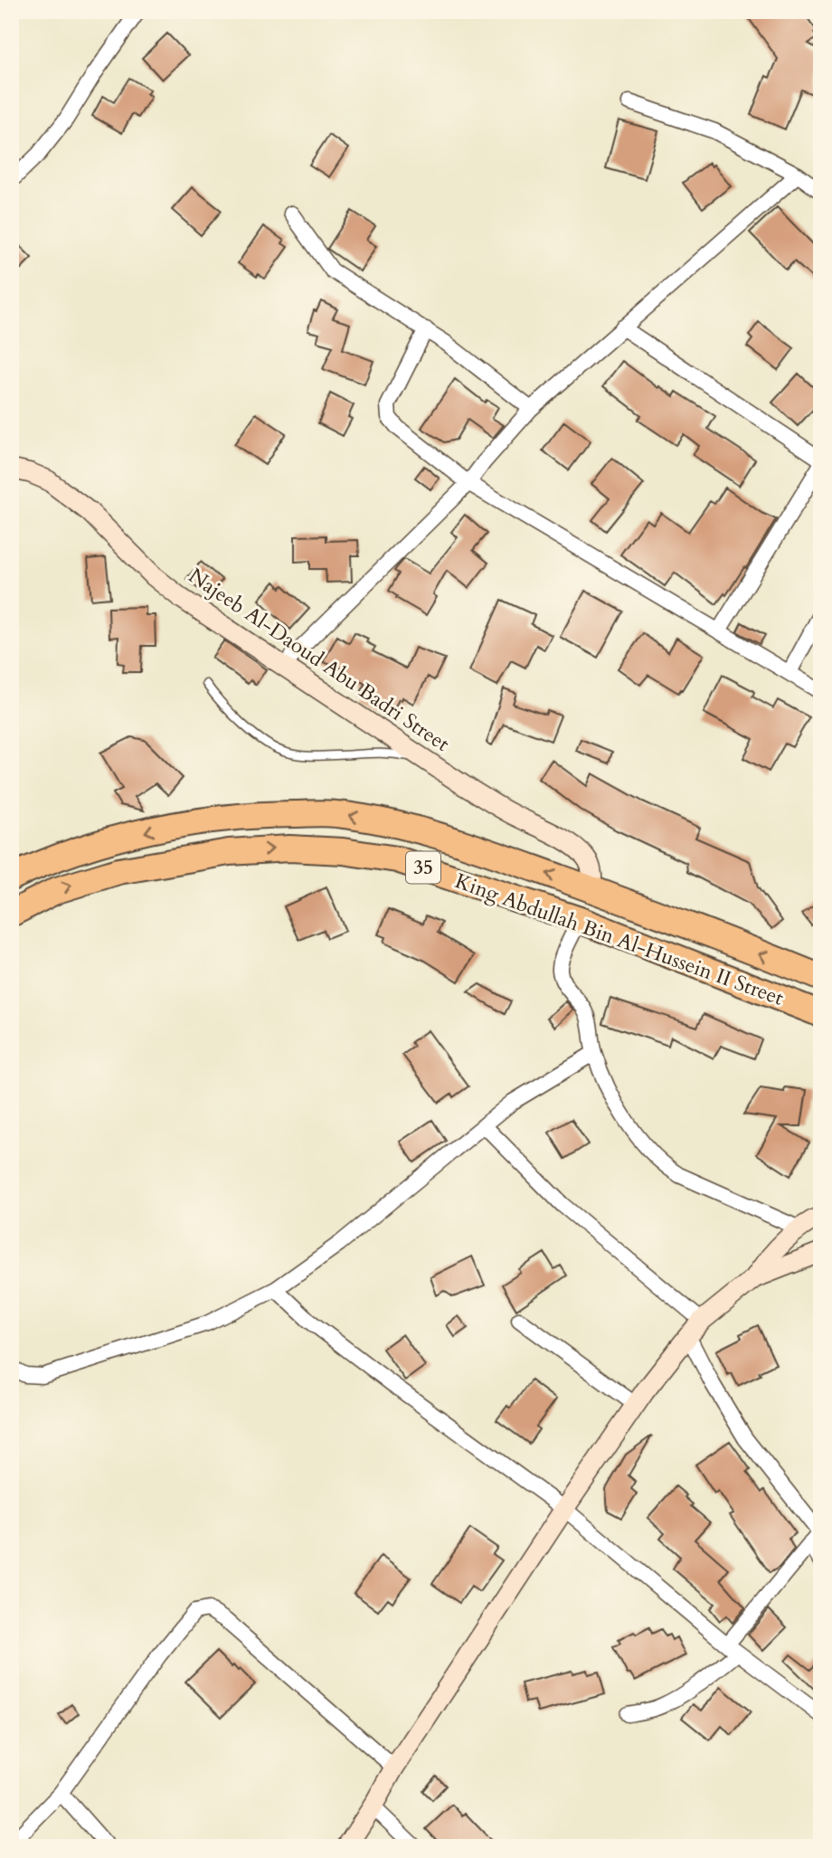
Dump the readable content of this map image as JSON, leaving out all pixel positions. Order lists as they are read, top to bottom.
{
  "streets": {
    "highway": ["35", "King Abdullah Bin Al-Hussein II Street"],
    "street": ["Najeeb Al-Daoud Abu Badri Street"]
  },
  "crossings": [
    ["Najeeb Al-Daoud Abu Badri Street", "King Abdullah Bin Al-Hussein II Street"]
  ]
}
